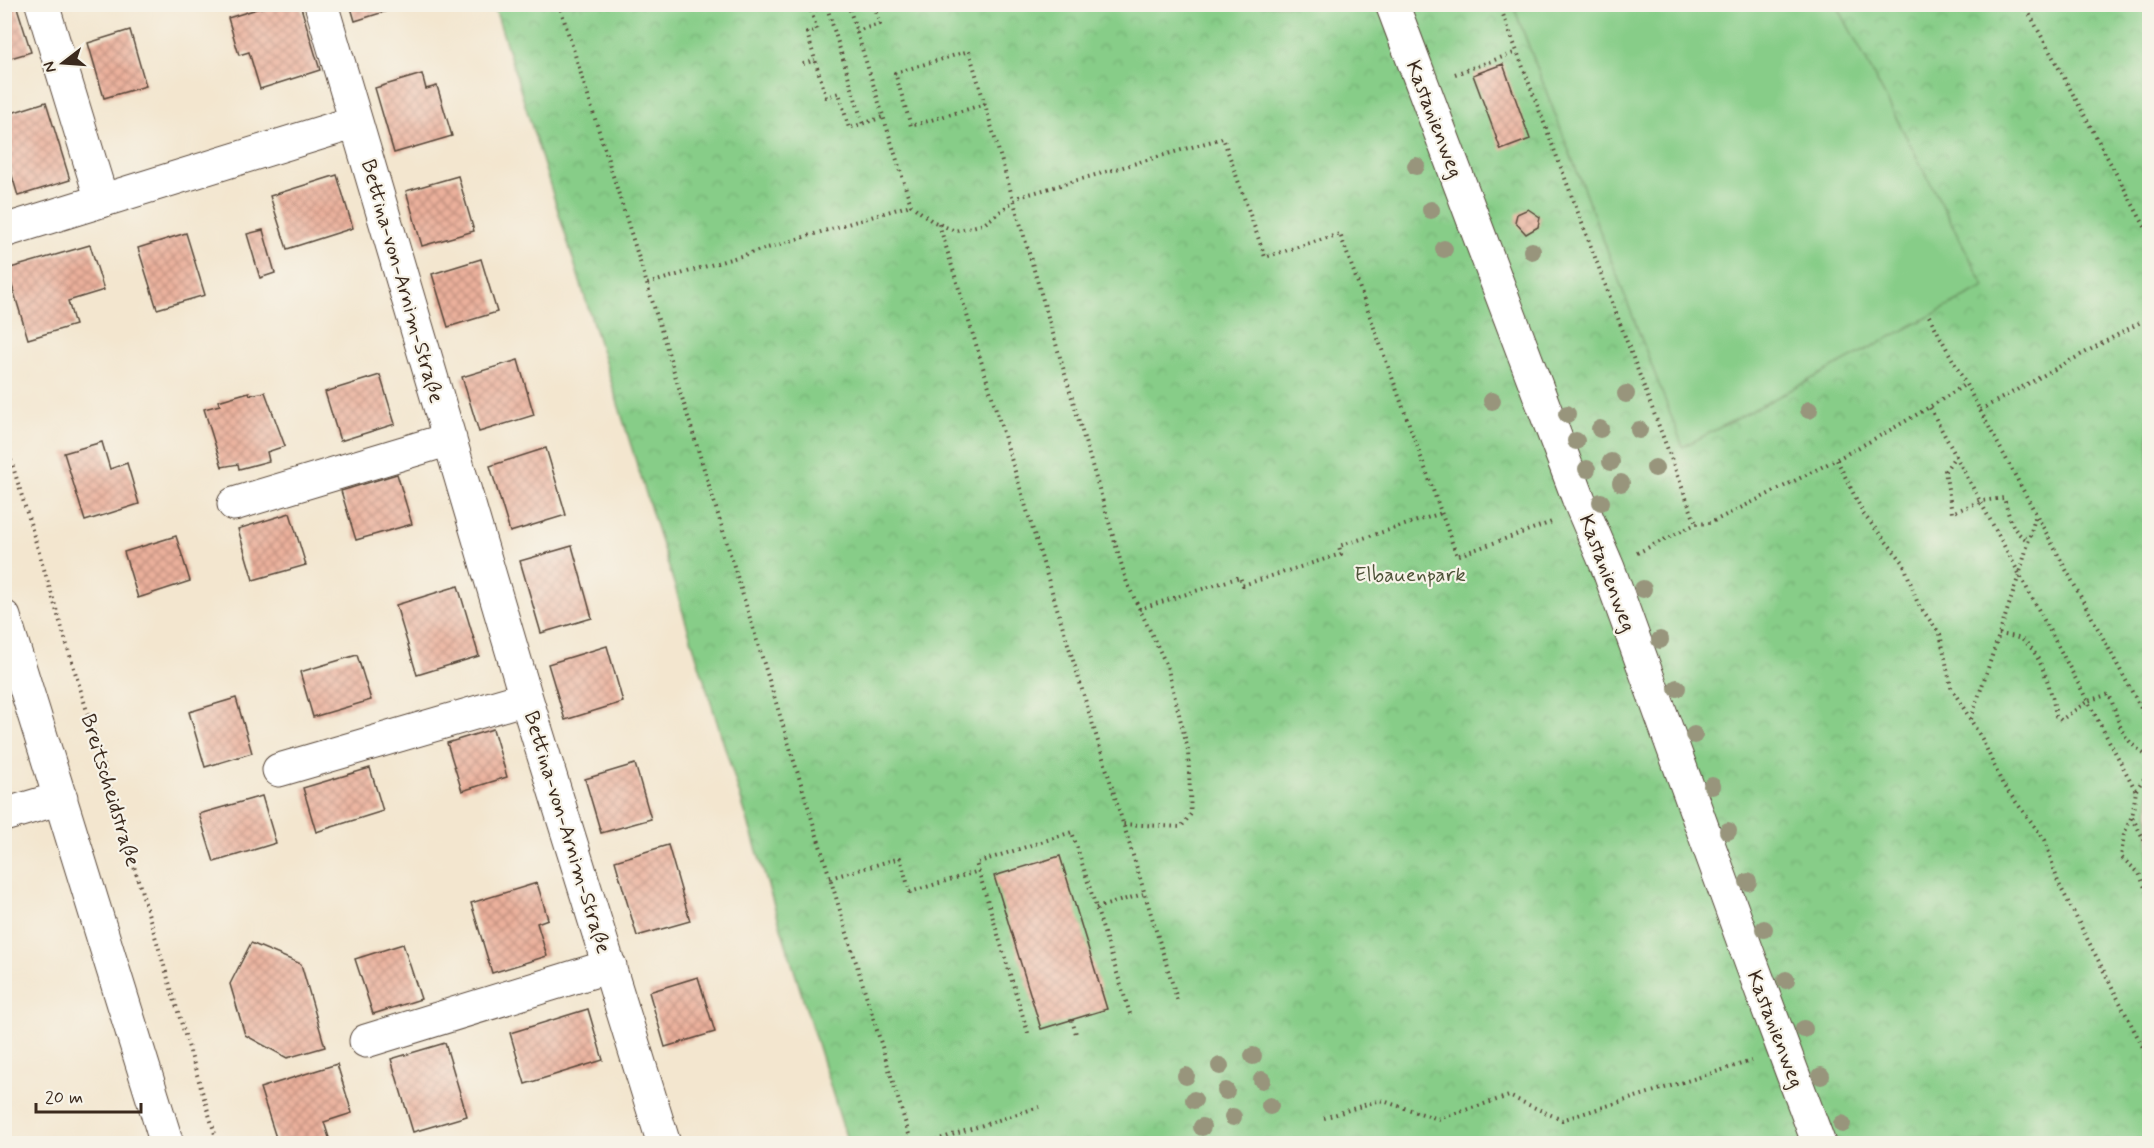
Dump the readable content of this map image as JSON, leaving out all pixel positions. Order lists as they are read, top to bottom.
{
  "streets": {
    "street": ["Kastanienweg", "Bettina-von-Arnim-Straße"],
    "path": ["Breitscheidstraße"]
  },
  "parks": ["Elbauenpark"],
  "scale_bar": "20 m",
  "north": "left"
}
